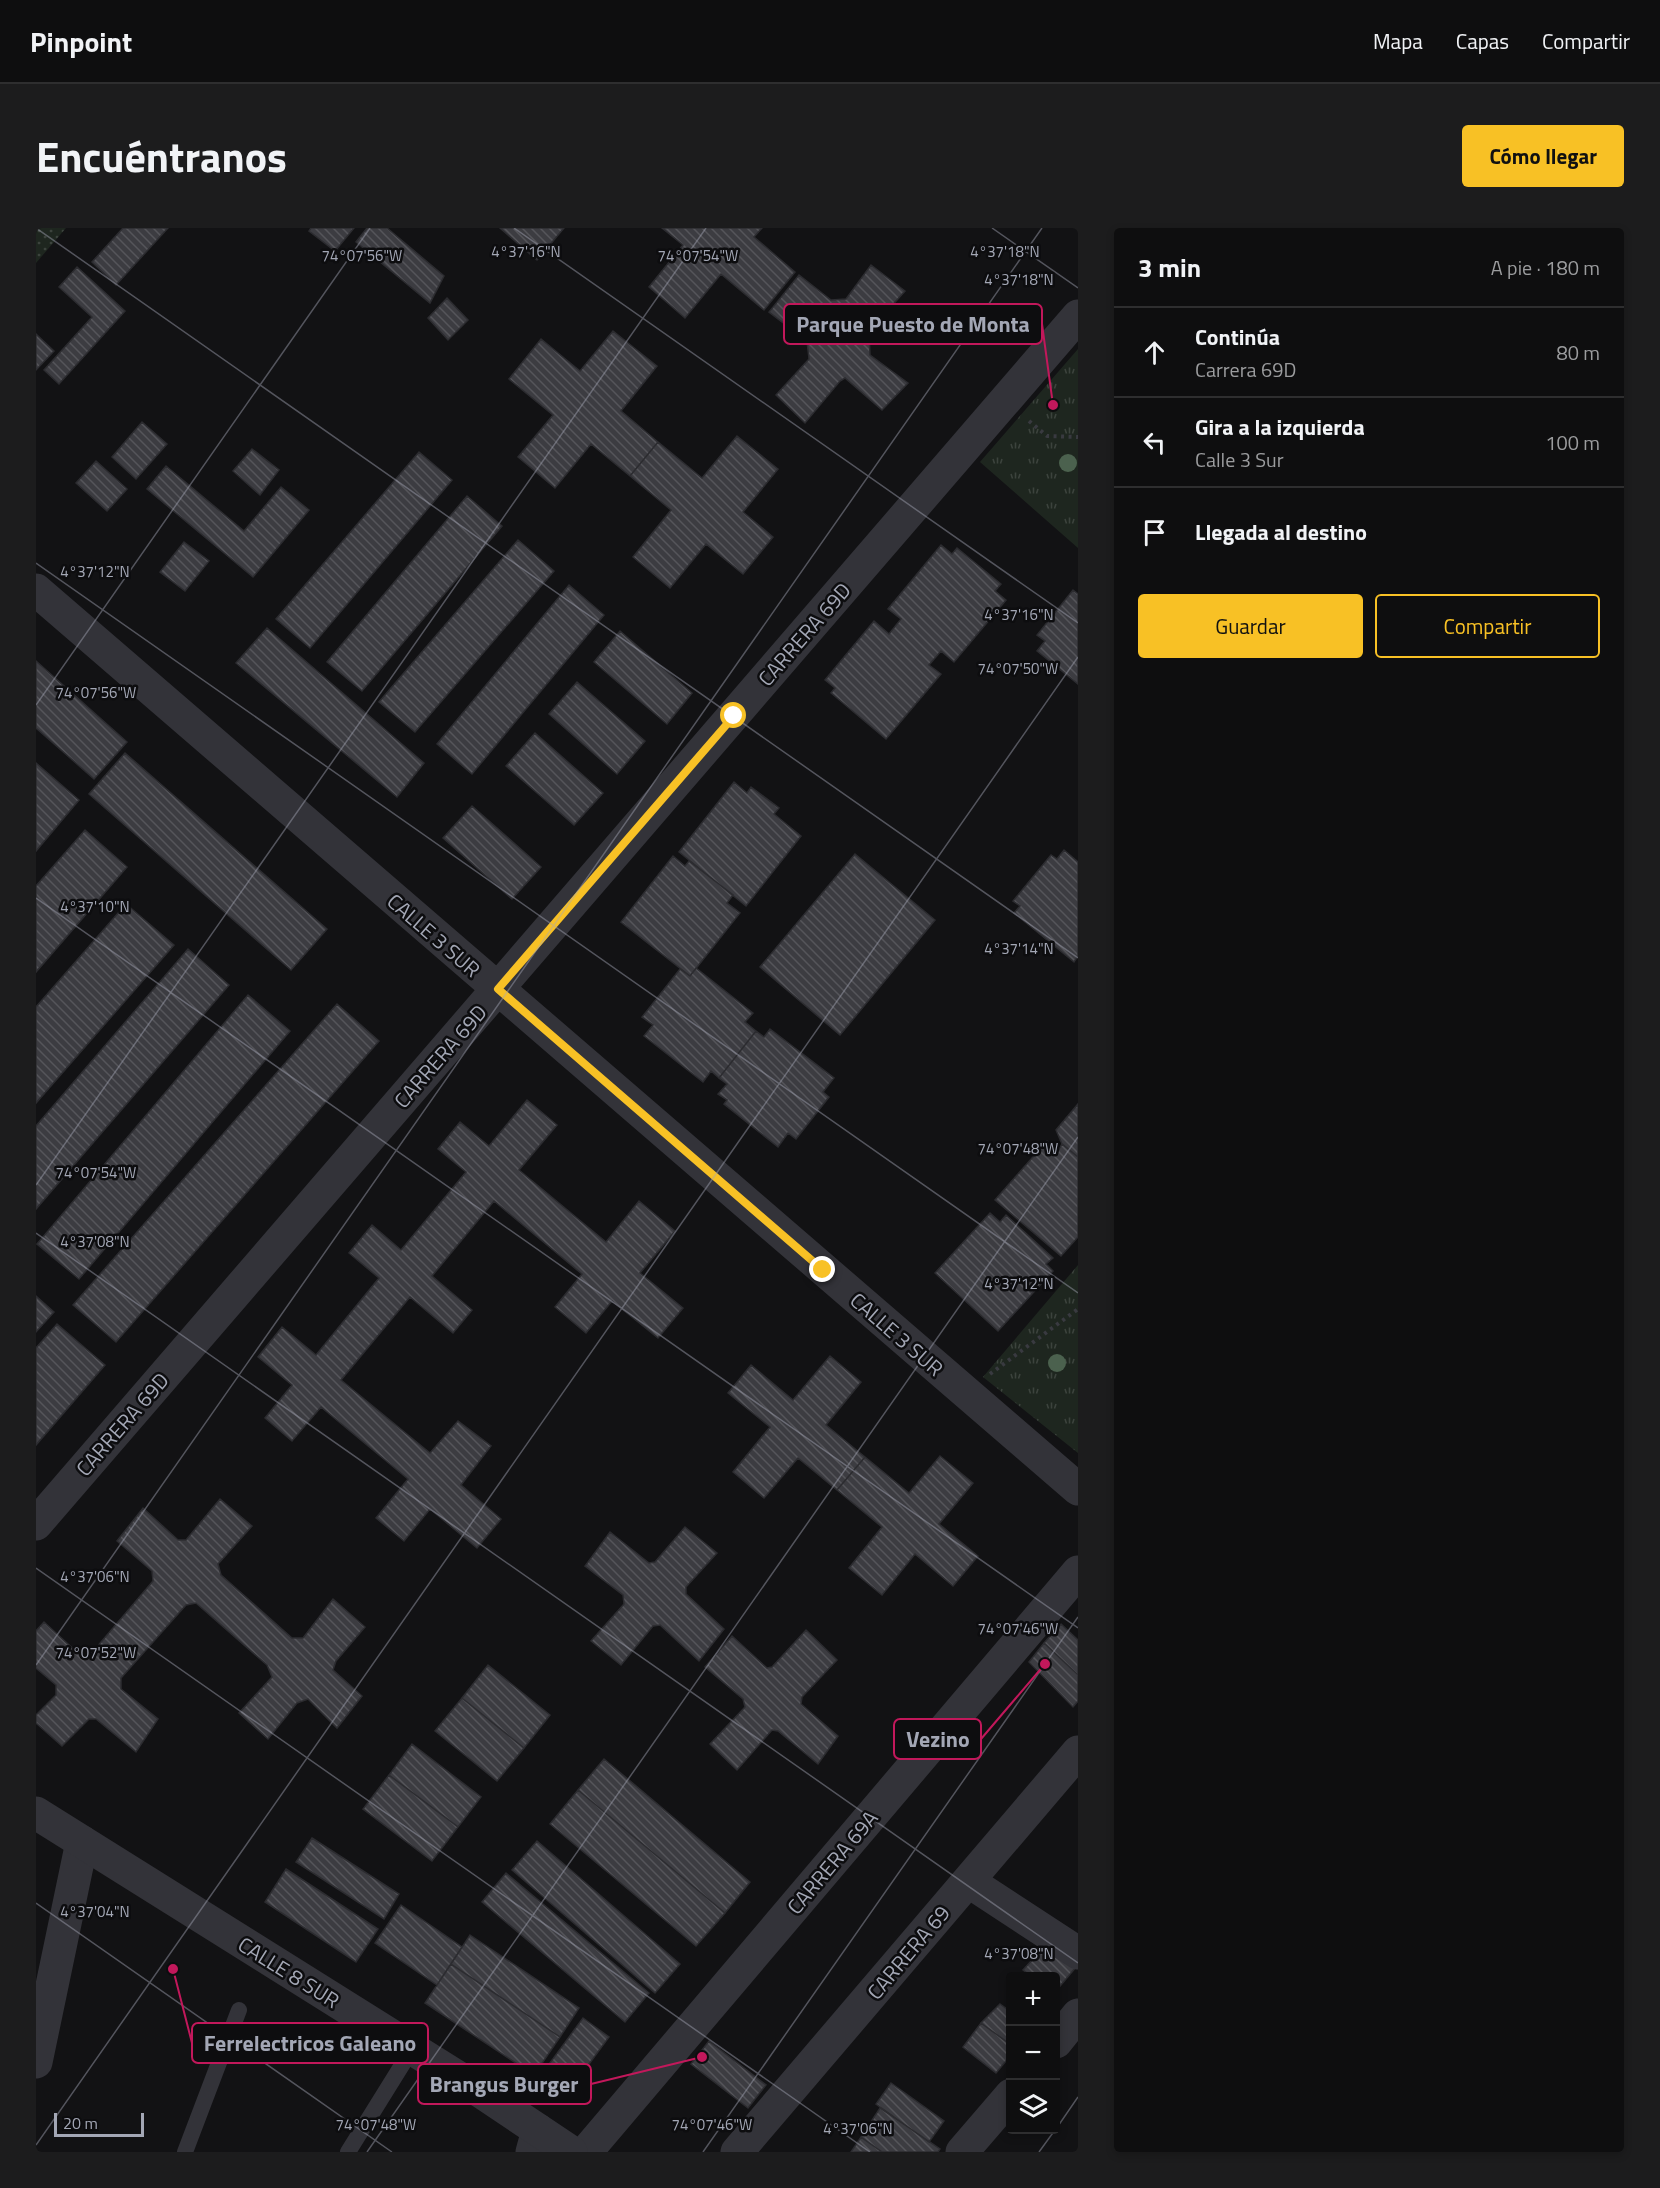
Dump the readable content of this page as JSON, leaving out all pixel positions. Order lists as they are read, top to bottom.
{
  "streets": {
    "street": [
      "CARRERA 69D",
      "CALLE 3 SUR",
      "CARRERA 69A",
      "CARRERA 69",
      "CALLE 8 SUR"
    ]
  },
  "crossings": [
    ["CARRERA 69D", "CALLE 3 SUR"]
  ],
  "places": [
    "Parque Puesto de Monta",
    "Vezino",
    "Ferrelectricos Galeano",
    "Brangus Burger"
  ],
  "scale_bar": "20 m",
  "page": {
    "header": "Pinpoint",
    "nav": ["Mapa", "Capas", "Compartir"],
    "title": "Encuéntranos",
    "buttons": [
      "Cómo llegar",
      ["Guardar", "Compartir"]
    ],
    "heading": ["3 min", "A pie · 180 m"],
    "list": [
      ["Continúa", "Carrera 69D", "80 m"],
      ["Gira a la izquierda", "Calle 3 Sur", "100 m"],
      "Llegada al destino"
    ],
    "map_buttons": ["+", "−"],
    "scale": "20 m"
  },
  "coordinates": [
    "4°37'16\"N",
    "4°37'18\"N",
    "74°07'56\"W",
    "74°07'54\"W",
    "4°37'12\"N",
    "74°07'50\"W",
    "4°37'10\"N",
    "4°37'14\"N",
    "74°07'48\"W",
    "4°37'08\"N",
    "4°37'06\"N",
    "74°07'46\"W",
    "74°07'52\"W",
    "4°37'04\"N"
  ]
}
